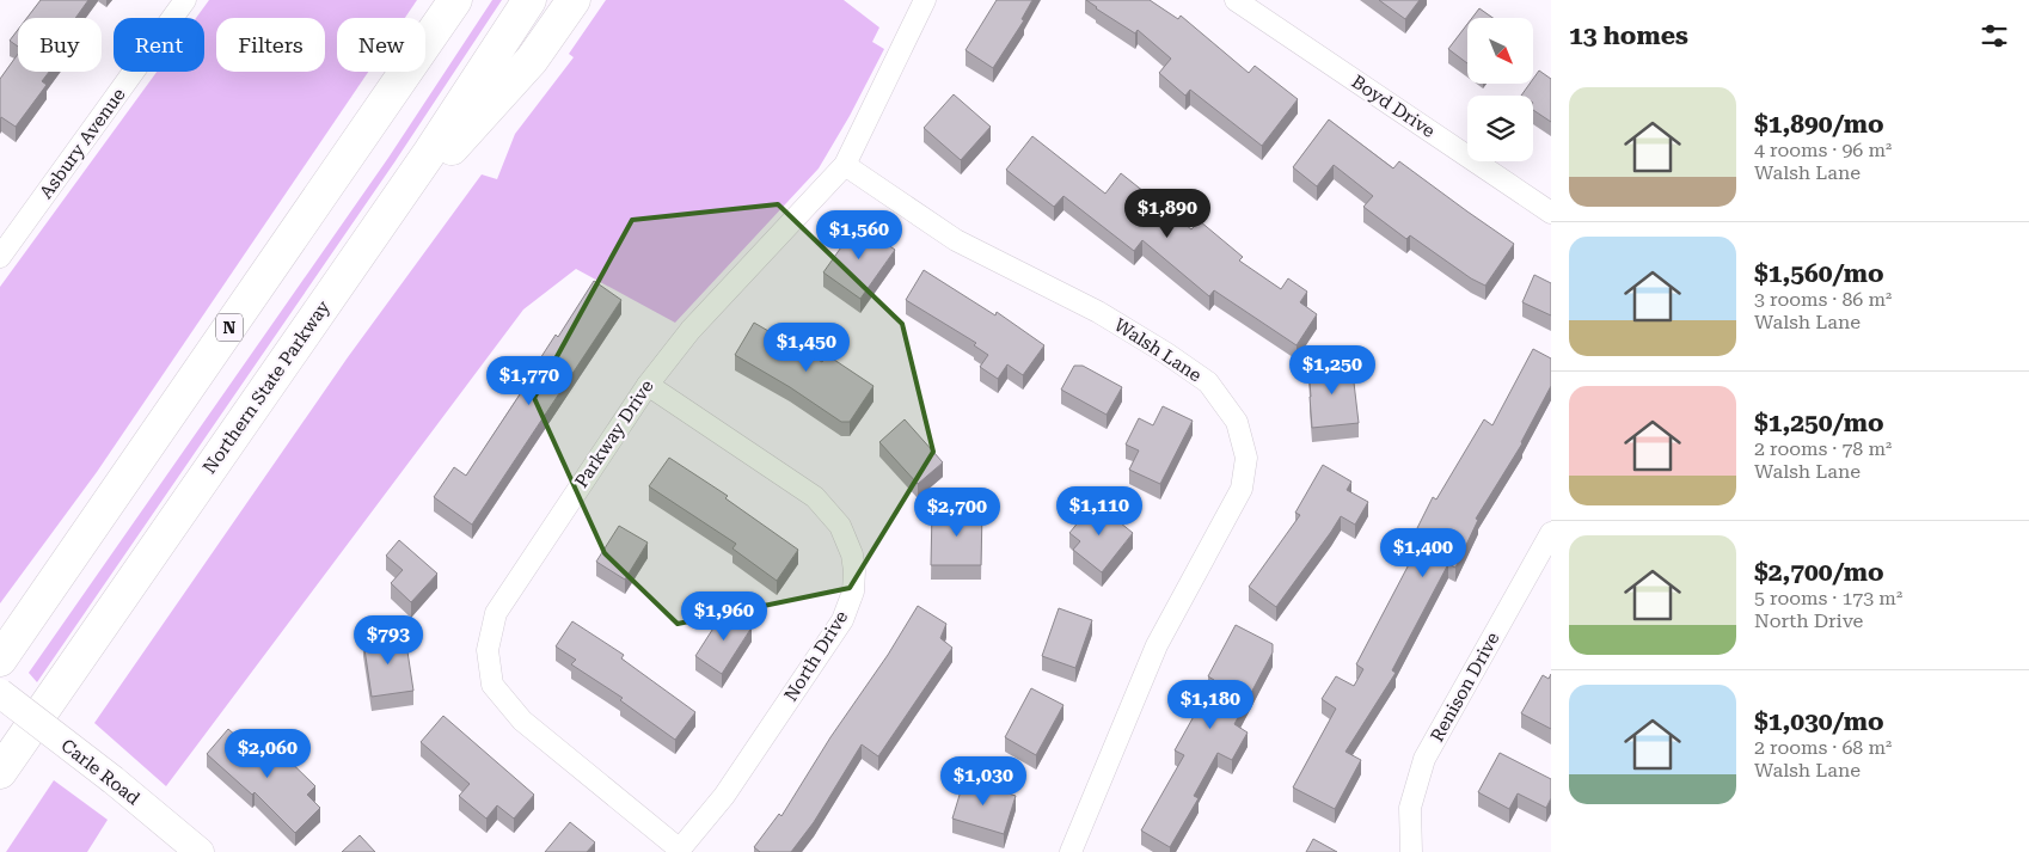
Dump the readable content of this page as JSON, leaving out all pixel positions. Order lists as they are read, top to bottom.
{
  "streets": {
    "highway": ["N", "Northern State Parkway"],
    "street": [
      "Boyd Drive",
      "Asbury Avenue",
      "Walsh Lane",
      "Parkway Drive",
      "North Drive",
      "Renison Drive",
      "Carle Road"
    ]
  },
  "crossings": [
    ["Walsh Lane", "Parkway Drive"],
    ["Parkway Drive", "North Drive"]
  ],
  "north": "bottom right",
  "page": {
    "heading": "13 homes",
    "chip": [
      "Buy",
      "Rent",
      "Filters",
      "New"
    ],
    "list": [
      {
        "name": "$1,890/mo",
        "note": "4 rooms · 96 m² · Walsh Lane"
      },
      {
        "name": "$1,560/mo",
        "note": "3 rooms · 86 m² · Walsh Lane"
      },
      {
        "name": "$1,250/mo",
        "note": "2 rooms · 78 m² · Walsh Lane"
      },
      {
        "name": "$2,700/mo",
        "note": "5 rooms · 173 m² · North Drive"
      },
      {
        "name": "$1,030/mo",
        "note": "2 rooms · 68 m² · Walsh Lane"
      }
    ],
    "price": [
      "$1,890",
      "$1,560",
      "$1,450",
      "$1,250",
      "$1,770",
      "$1,110",
      "$2,700",
      "$1,400",
      "$1,960",
      "$793",
      "$1,180",
      "$2,060",
      "$1,030"
    ]
  }
}
